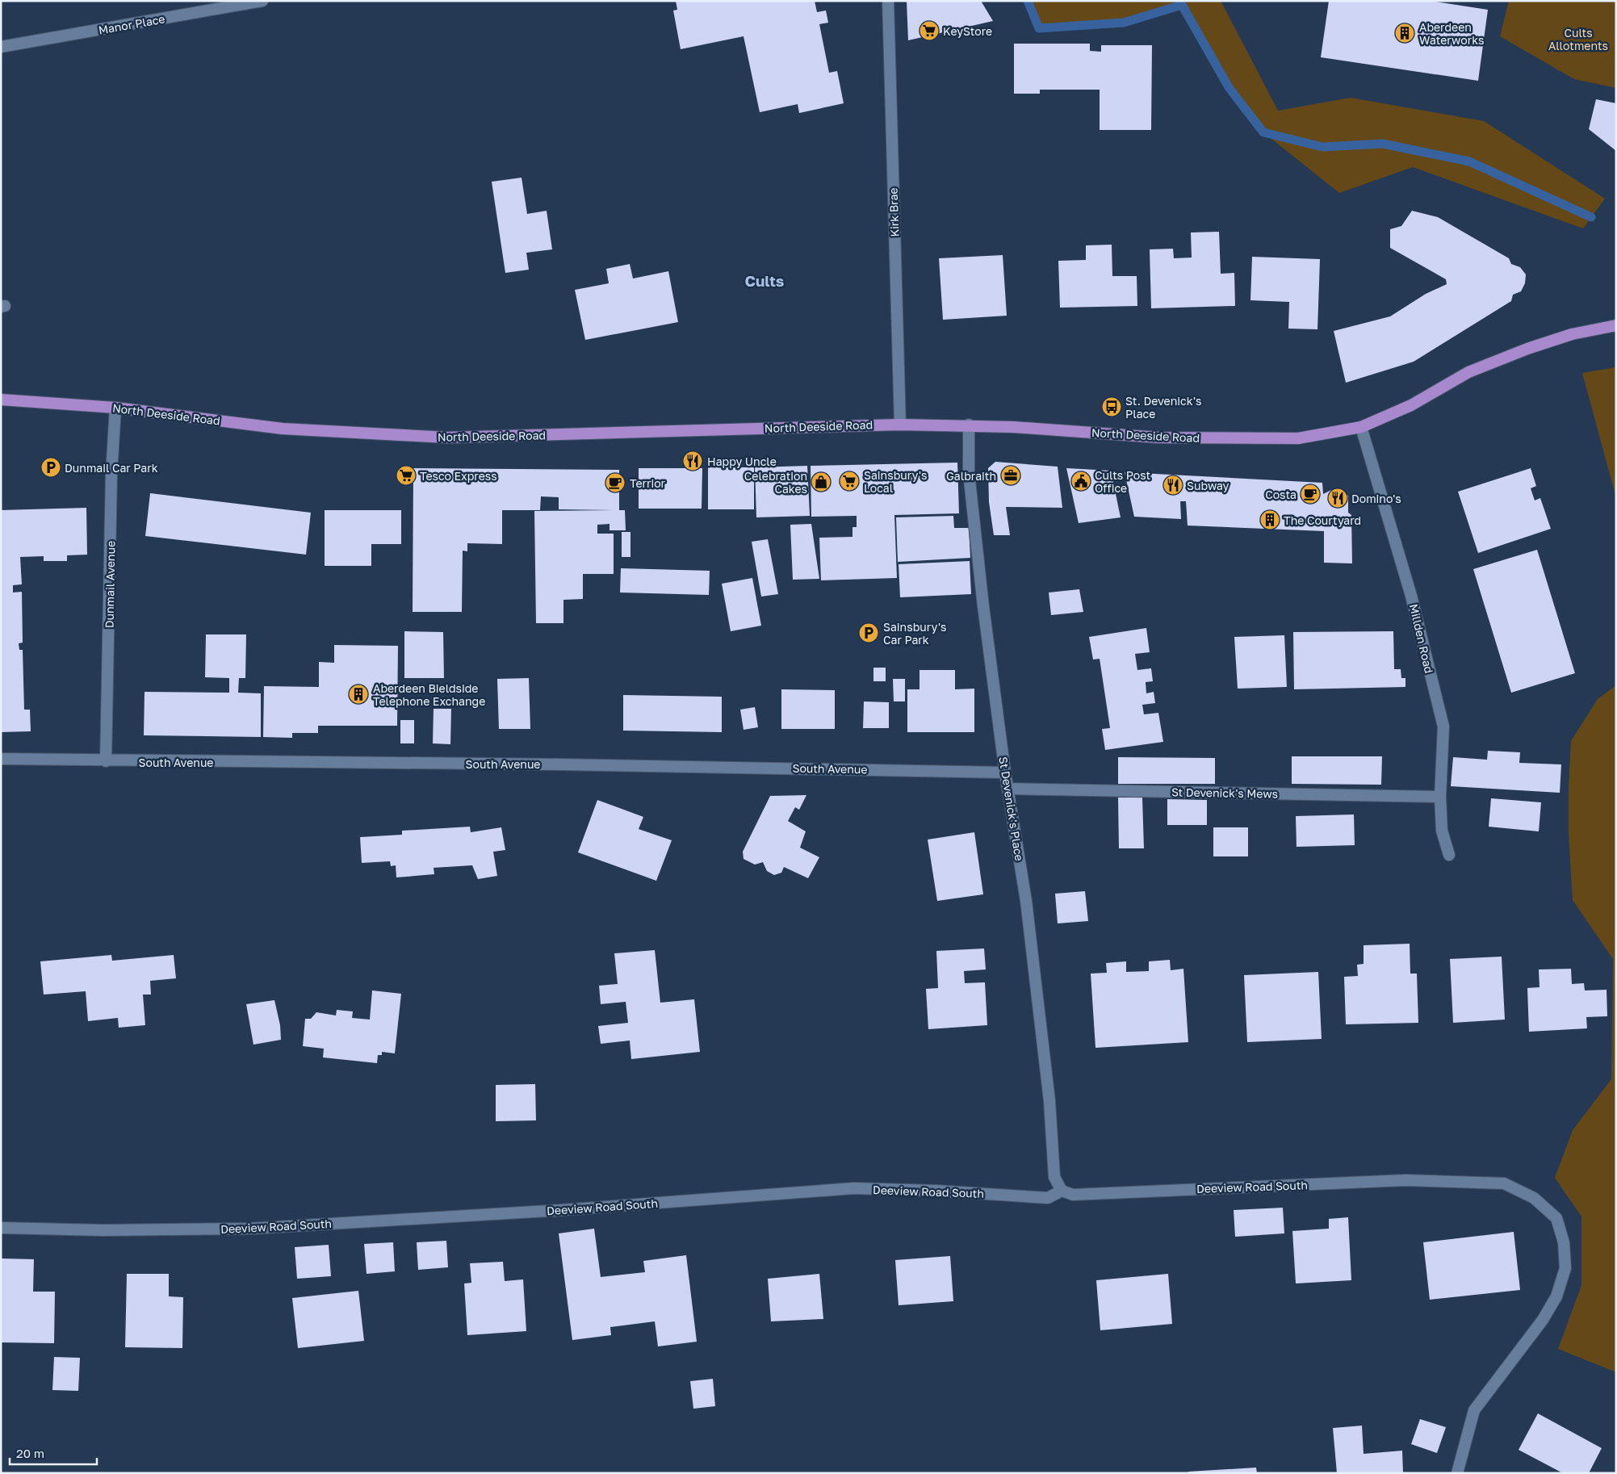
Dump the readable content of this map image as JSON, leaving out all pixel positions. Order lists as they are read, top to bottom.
{
  "streets": {
    "main road": ["North Deeside Road"],
    "street": [
      "Manor Place",
      "Kirk Brae",
      "Dunmail Avenue",
      "Millden Road",
      "South Avenue",
      "St Devenick's Mews",
      "St Devenick's Place",
      "Deeview Road South"
    ]
  },
  "crossings": [
    ["Kirk Brae", "North Deeside Road"],
    ["North Deeside Road", "Dunmail Avenue"],
    ["North Deeside Road", "Millden Road"],
    ["North Deeside Road", "St Devenick's Place"],
    ["Dunmail Avenue", "South Avenue"],
    ["Millden Road", "St Devenick's Mews"],
    ["South Avenue", "St Devenick's Place"],
    ["St Devenick's Mews", "St Devenick's Place"],
    ["St Devenick's Place", "Deeview Road South"]
  ],
  "districts": ["Cults"],
  "parks": ["Cults Allotments"],
  "places": {
    "supermarket": ["KeyStore", "Tesco Express", "Sainsbury's Local"],
    "building": ["Aberdeen Waterworks", "The Courtyard", "Aberdeen Bieldside Telephone Exchange"],
    "bus stop": ["St. Devenick's Place"],
    "restaurant": ["Happy Uncle", "Subway", "Domino's"],
    "parking": ["Dunmail Car Park", "Sainsbury's Car Park"],
    "office": ["Galbraith"],
    "public building": ["Cults Post Office"],
    "shop": ["Celebration Cakes"],
    "cafe": ["Terrior", "Costa"]
  },
  "scale_bar": "20 m"
}
